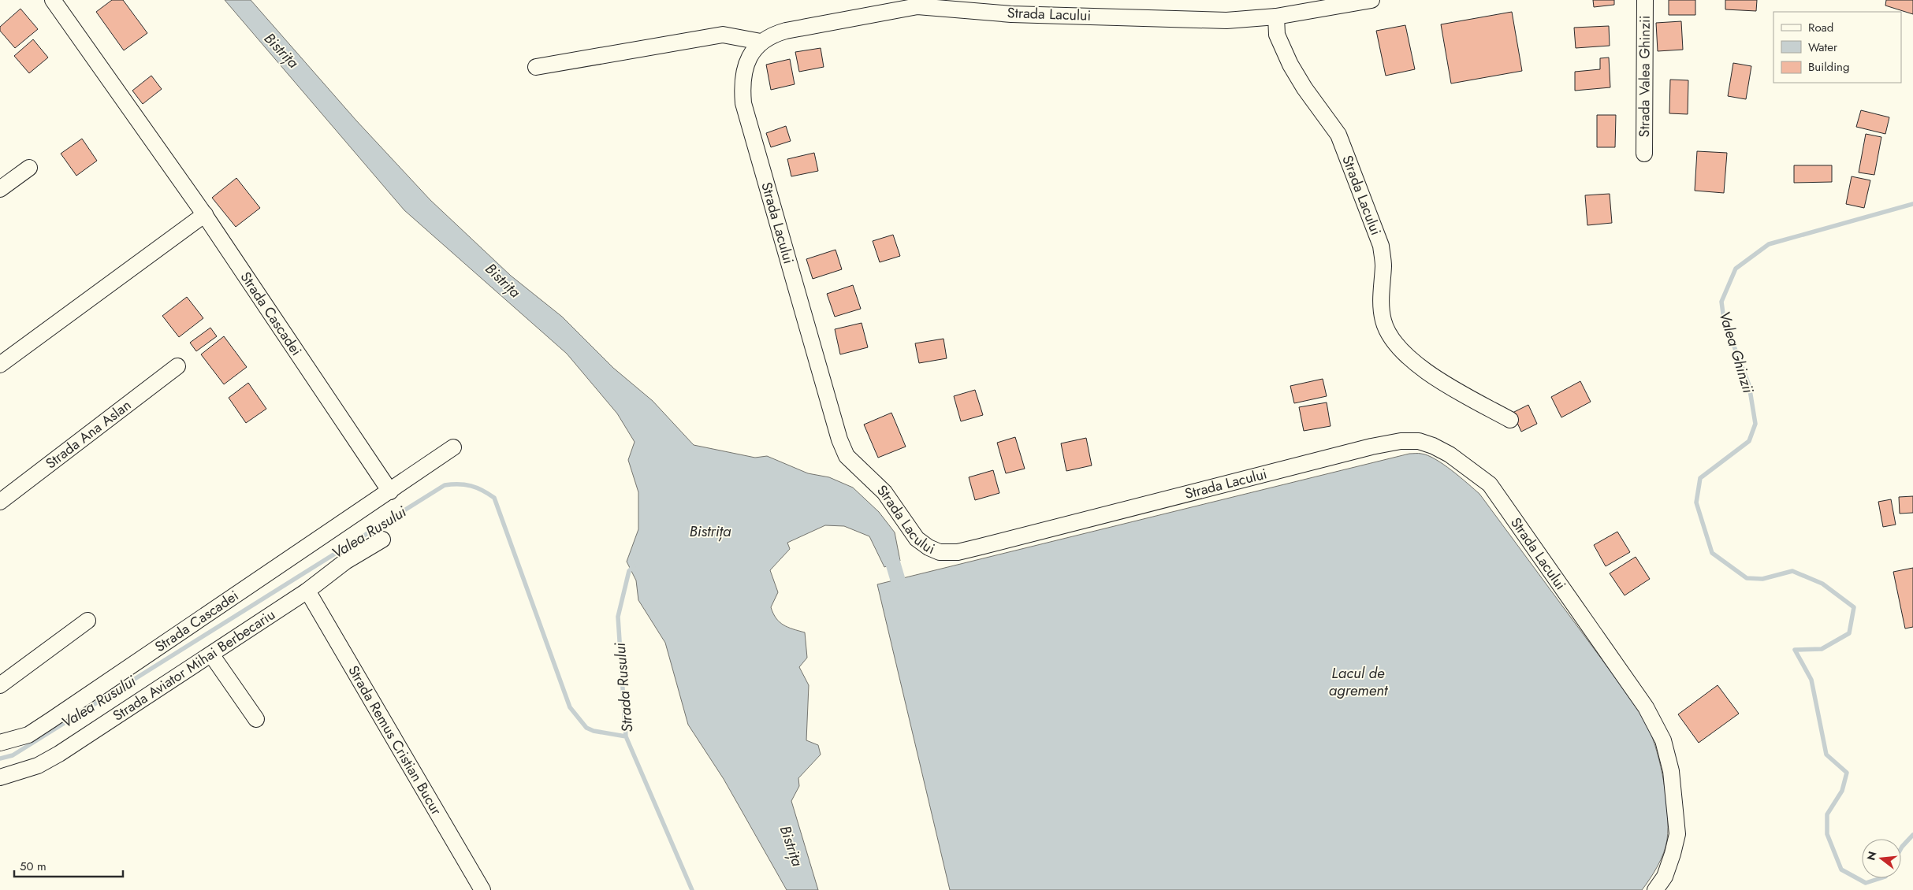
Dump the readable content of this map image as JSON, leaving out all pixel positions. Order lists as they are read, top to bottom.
{
  "streets": {
    "street": [
      "Strada Lacului",
      "Strada Valea Ghinzii",
      "Strada Cascadei",
      "Strada Ana Aslan",
      "Strada Aviator Mihai Berbecariu",
      "Strada Remus Cristian Bucur"
    ]
  },
  "crossings": [
    ["Strada Aviator Mihai Berbecariu", "Strada Remus Cristian Bucur"]
  ],
  "water": [
    "Bistrița",
    "Valea Ghinzii",
    "Valea Rusului",
    "Lacul de agrement",
    "Strada Rusului"
  ],
  "legend": ["Road", "Water", "Building"],
  "scale_bar": "50 m",
  "north": "left"
}
